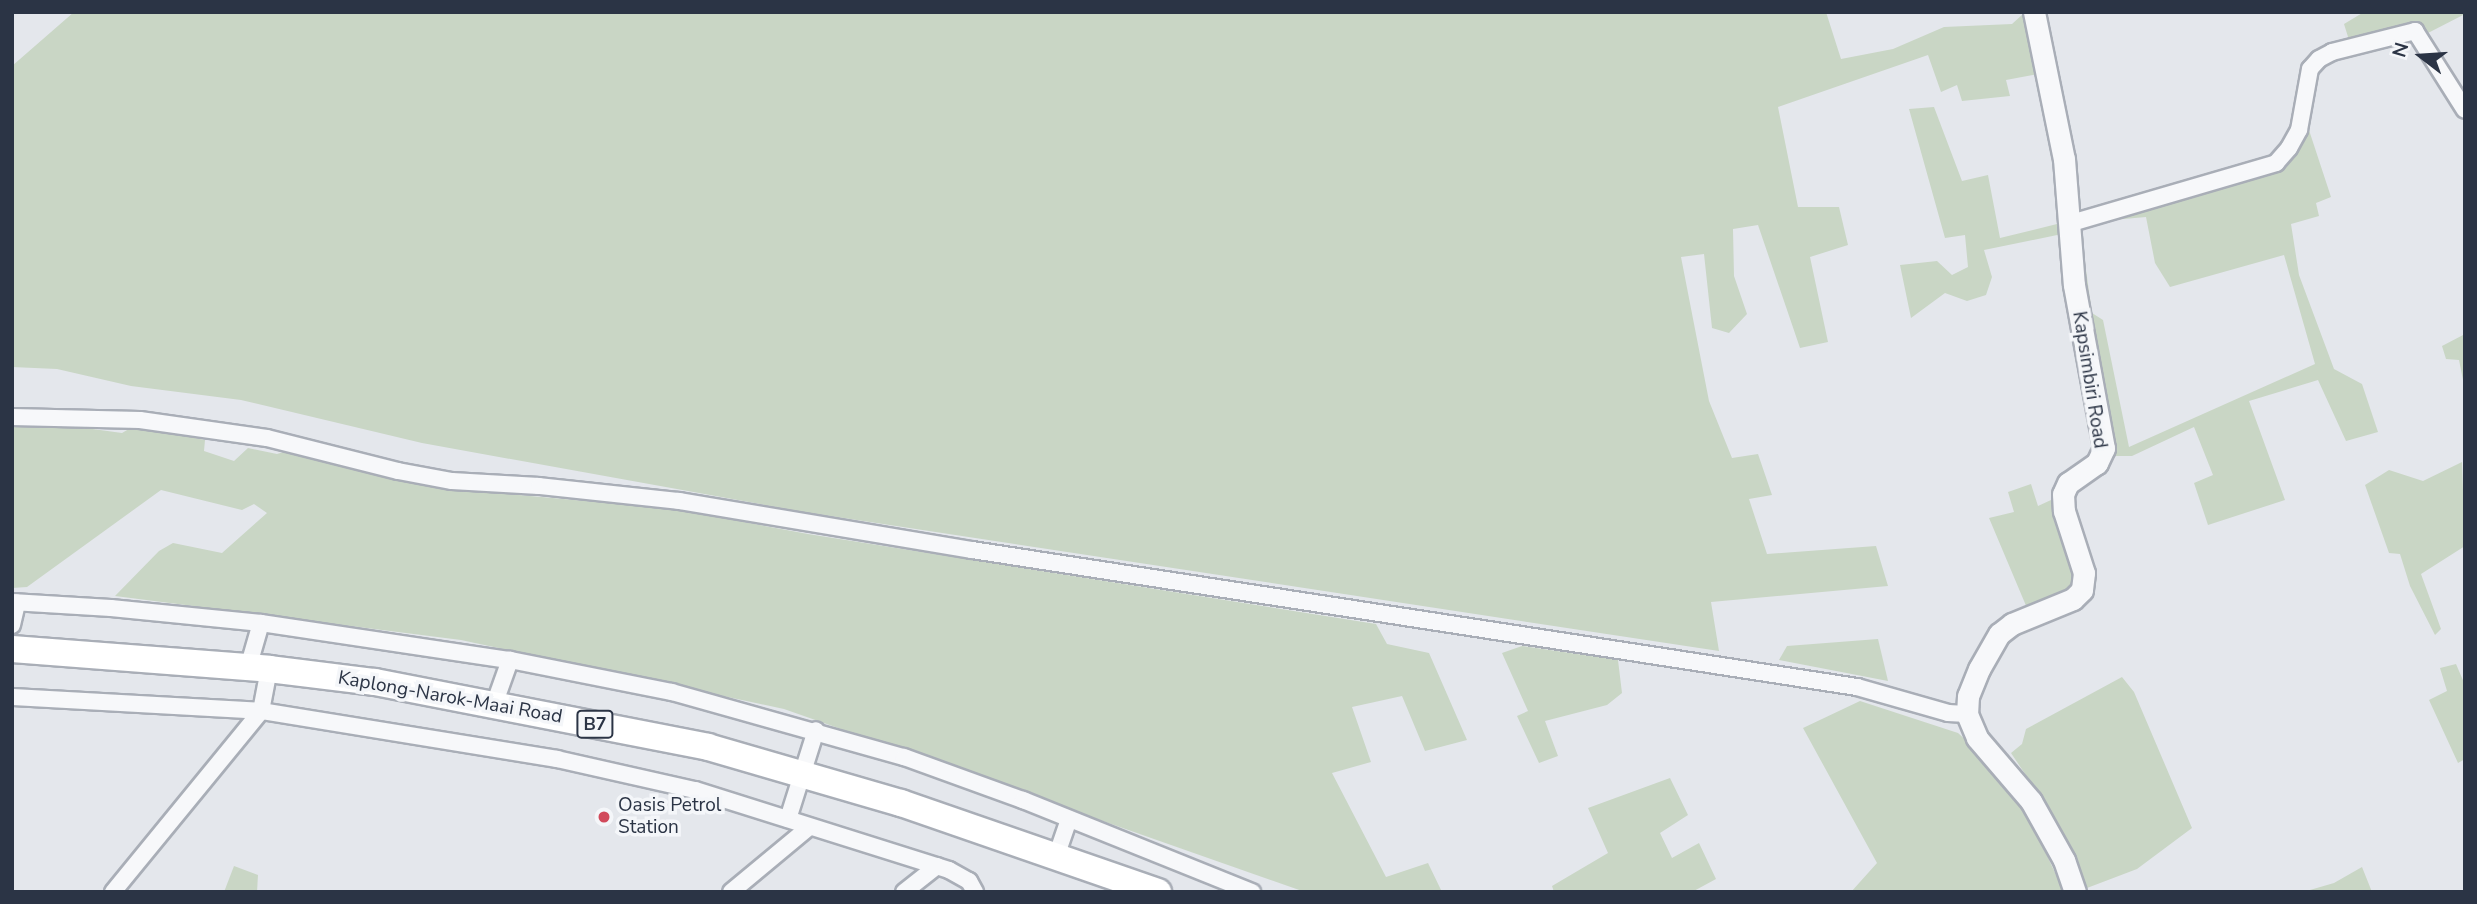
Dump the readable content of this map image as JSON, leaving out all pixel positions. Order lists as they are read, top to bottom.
{
  "streets": {
    "highway": ["Kaplong-Narok-Maai Road", "B7"],
    "street": ["Kapsimbiri Road"]
  },
  "places": ["Oasis Petrol Station"],
  "north": "left"
}
